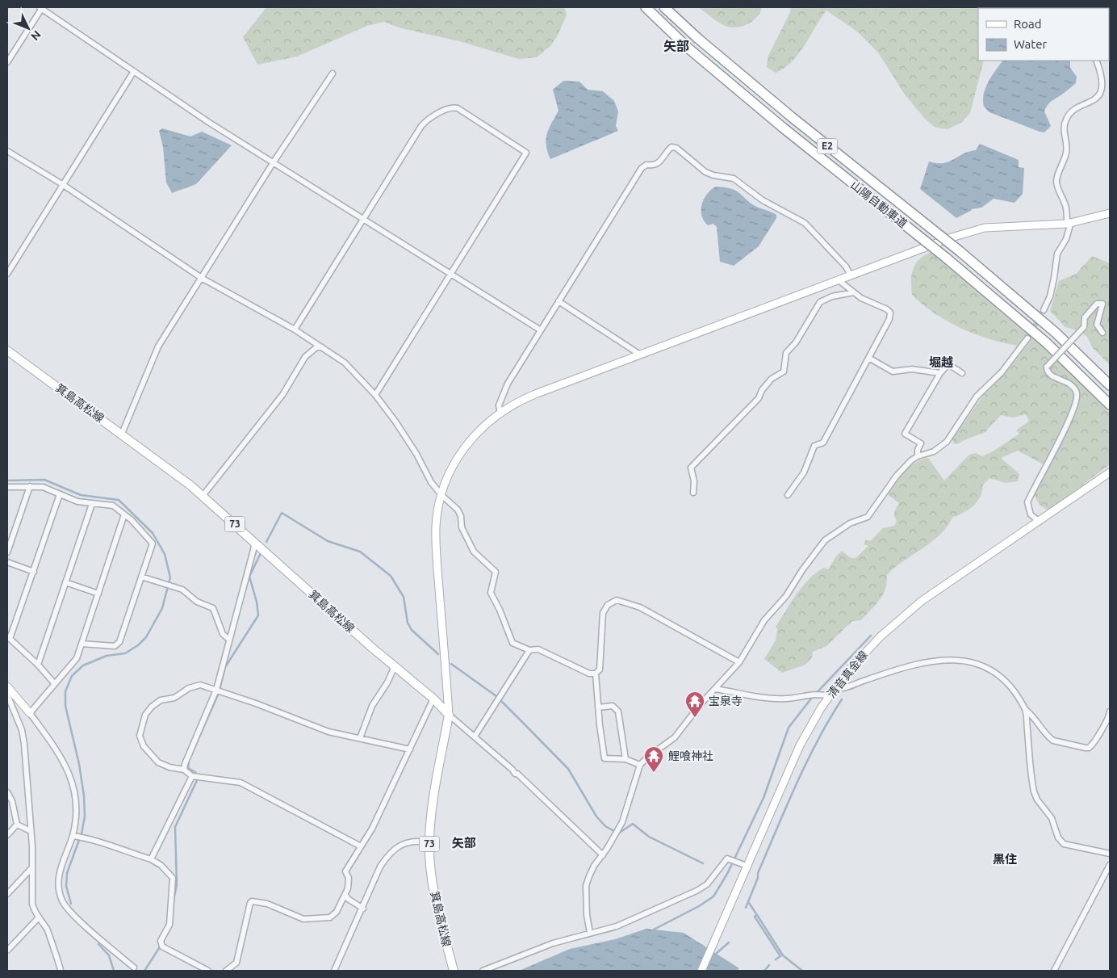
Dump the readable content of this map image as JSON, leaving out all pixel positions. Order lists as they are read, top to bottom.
{
  "streets": {
    "highway": ["E2", "山陽自動車道"],
    "main road": ["箕島高松線", "73"],
    "street": ["清音真金線"]
  },
  "districts": [
    "矢部",
    "堀越",
    "矢部",
    "黒住"
  ],
  "places": {
    "temple": ["宝泉寺", "鯉喰神社"]
  },
  "legend": ["Road", "Water"],
  "north": "bottom right"
}
